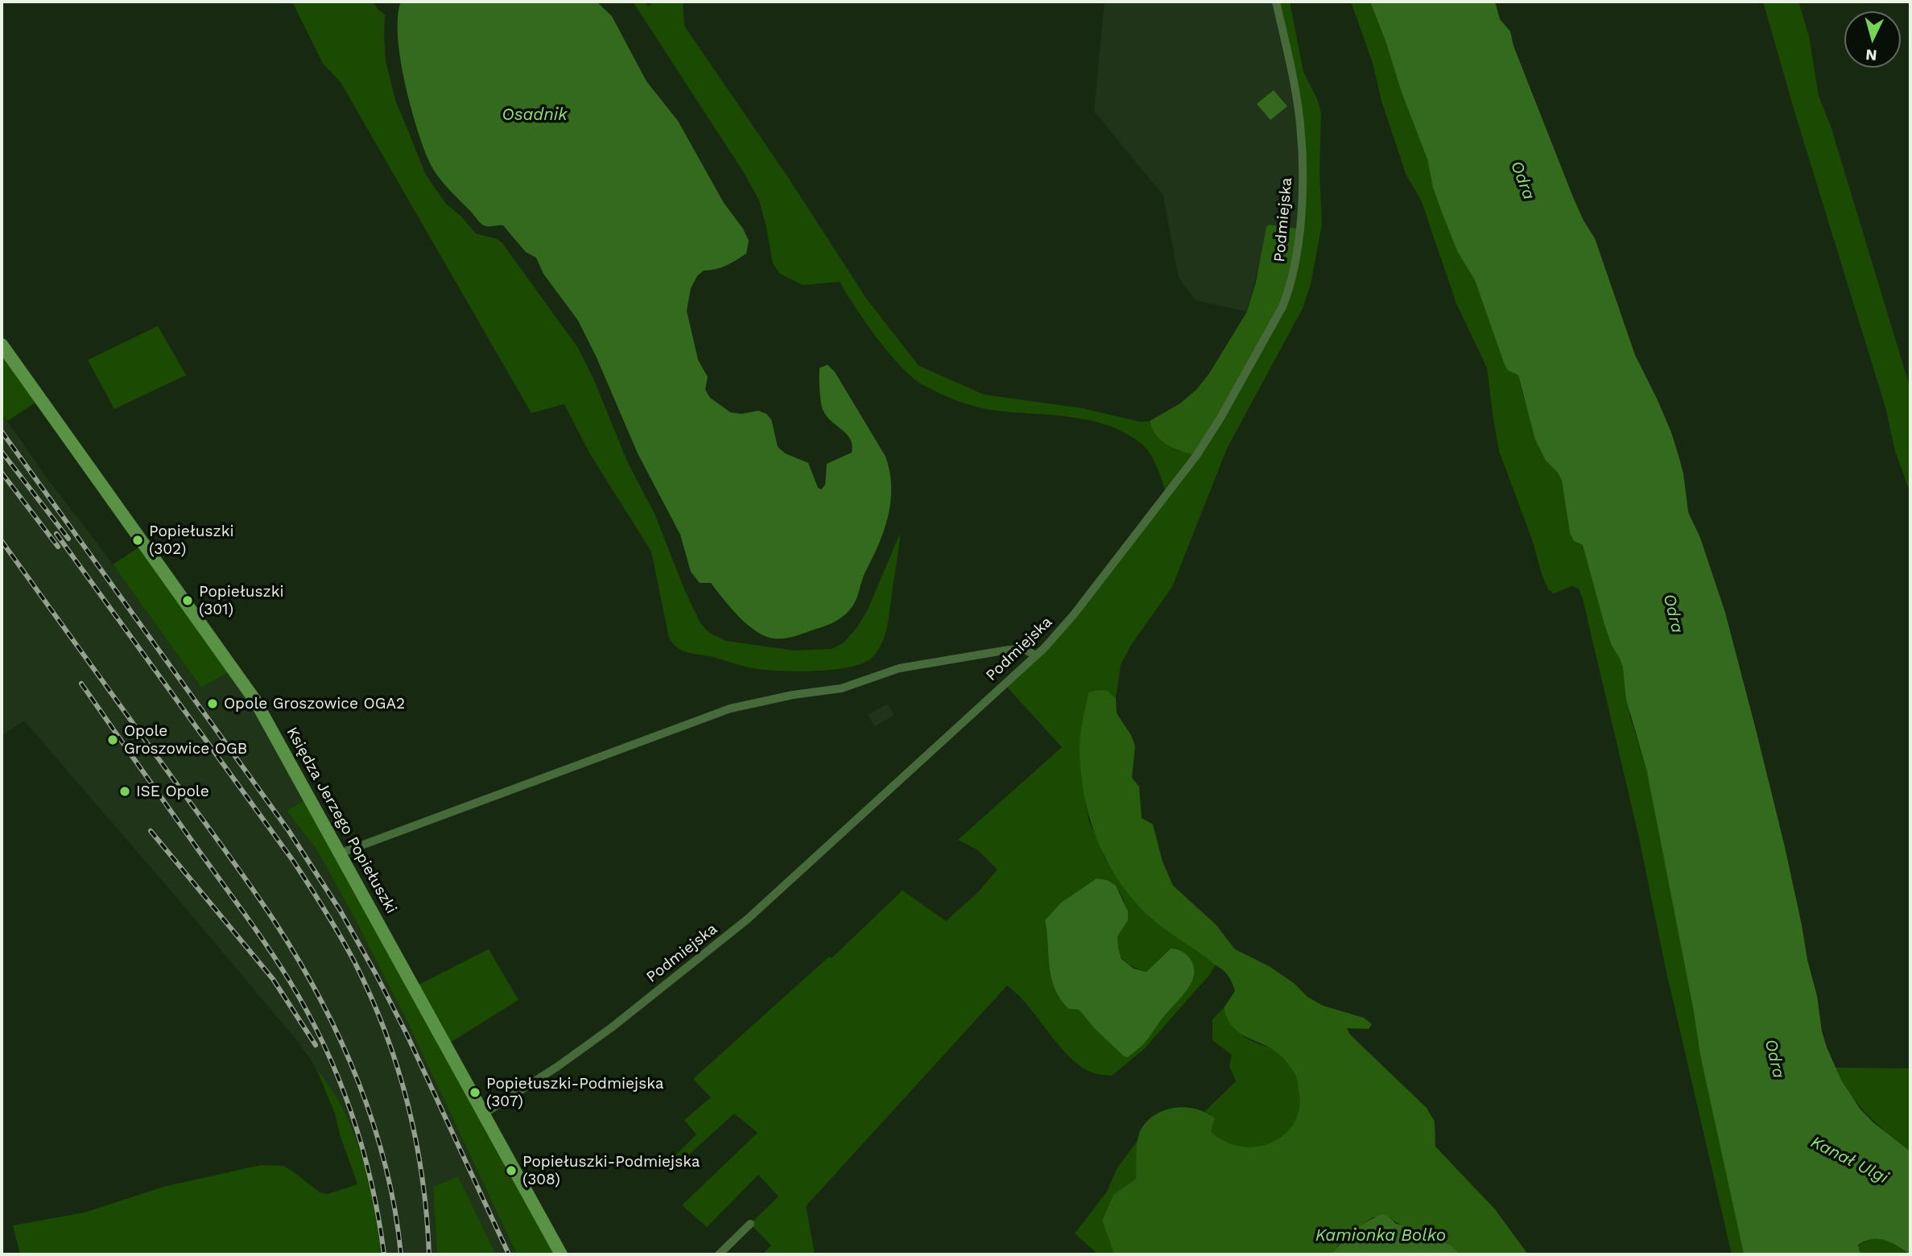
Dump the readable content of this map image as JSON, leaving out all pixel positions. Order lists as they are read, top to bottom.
{
  "streets": {
    "main road": ["Księdza Jerzego Popiełuszki"],
    "street": ["Podmiejska"]
  },
  "crossings": [
    ["Podmiejska", "Księdza Jerzego Popiełuszki"]
  ],
  "water": [
    "Osadnik",
    "Odra",
    "Kanał Ulgi",
    "Kamionka Bolko"
  ],
  "places": [
    "Popiełuszki (302)",
    "Popiełuszki (301)",
    "Opole Groszowice OGA2",
    "Opole Groszowice OGB",
    "ISE Opole",
    "Popiełuszki-Podmiejska (307)",
    "Popiełuszki-Podmiejska (308)"
  ],
  "north": "bottom"
}
